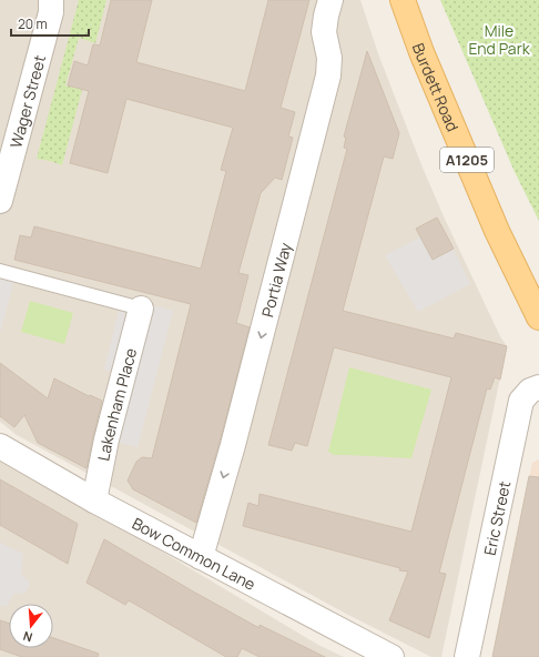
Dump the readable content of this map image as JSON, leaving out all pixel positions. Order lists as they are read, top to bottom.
{
  "streets": {
    "main road": ["Burdett Road", "A1205"],
    "street": [
      "Wager Street",
      "Portia Way",
      "Lakenham Place",
      "Eric Street",
      "Bow Common Lane"
    ]
  },
  "crossings": [
    ["Portia Way", "Bow Common Lane"],
    ["Lakenham Place", "Bow Common Lane"]
  ],
  "one_way": ["Portia Way"],
  "parks": ["Mile End Park"],
  "scale_bar": "20 m",
  "north": "bottom"
}
